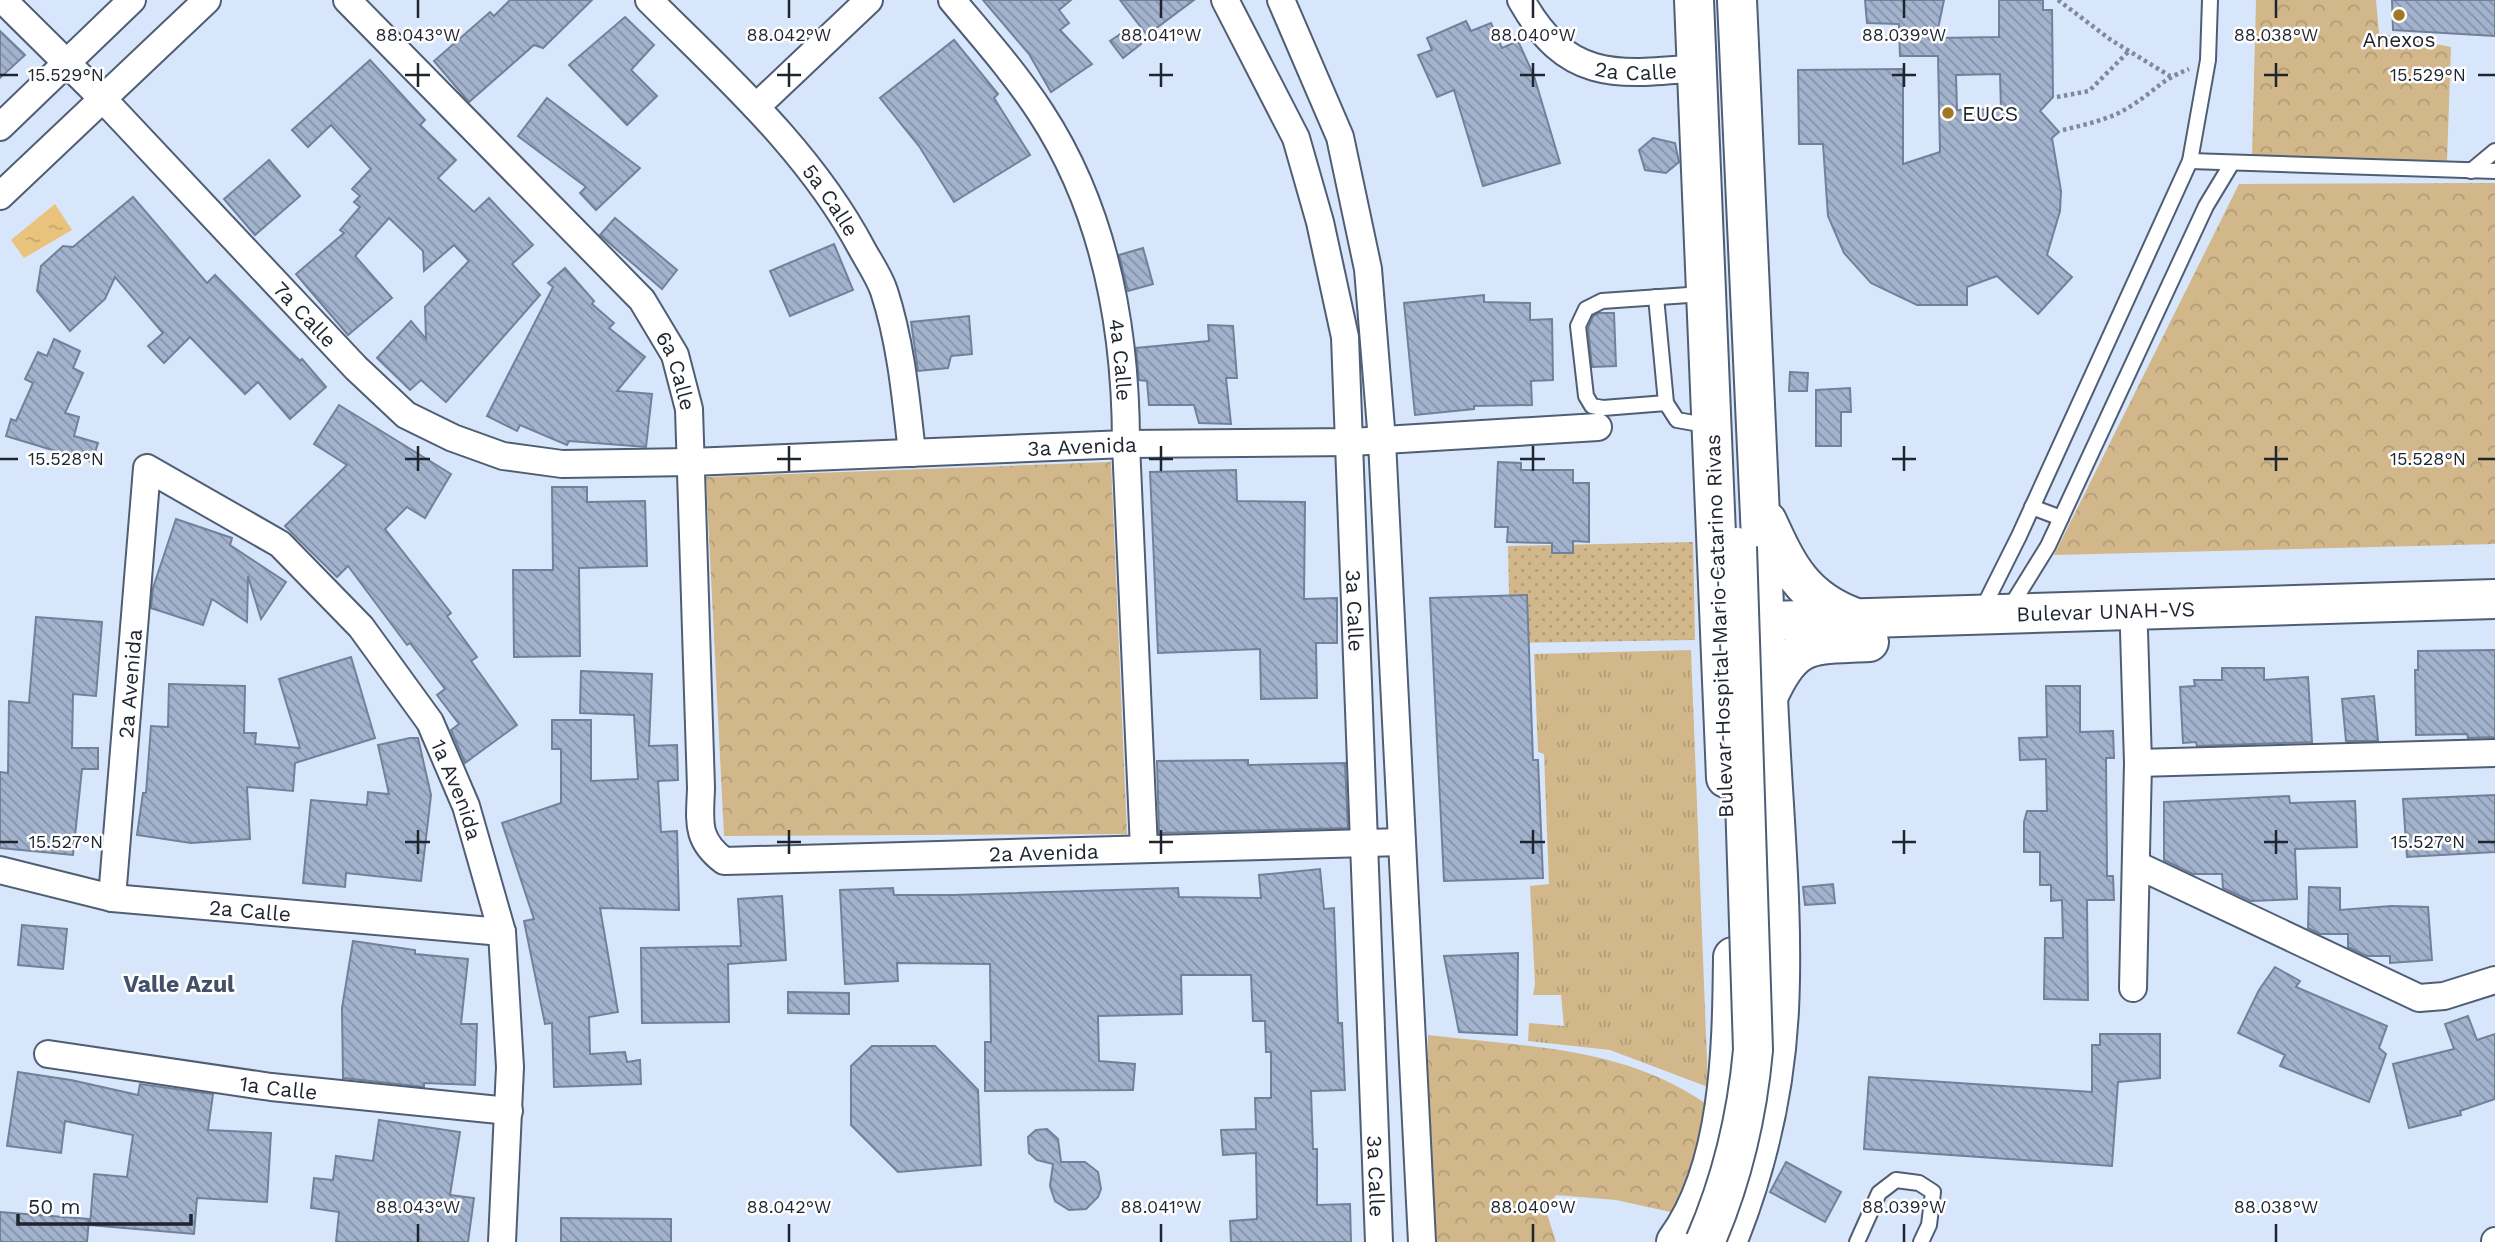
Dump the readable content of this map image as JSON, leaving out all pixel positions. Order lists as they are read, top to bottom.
{
  "streets": {
    "main road": ["Bulevar UNAH-VS", "Bulevar Hospital Mario Catarino Rivas"],
    "street": [
      "2a Calle",
      "5a Calle",
      "7a Calle",
      "4a Calle",
      "6a Calle",
      "3a Avenida",
      "3a Calle",
      "2a Avenida",
      "1a Avenida",
      "1a Calle"
    ]
  },
  "crossings": [
    ["2a Calle", "Bulevar Hospital Mario Catarino Rivas"],
    ["2a Calle", "2a Avenida"],
    ["2a Calle", "1a Avenida"],
    ["5a Calle", "3a Avenida"],
    ["7a Calle", "6a Calle"],
    ["7a Calle", "3a Avenida"],
    ["4a Calle", "3a Avenida"],
    ["4a Calle", "2a Avenida"],
    ["6a Calle", "3a Avenida"],
    ["6a Calle", "2a Avenida"],
    ["3a Avenida", "3a Calle"],
    ["3a Calle", "2a Avenida"],
    ["Bulevar UNAH-VS", "Bulevar Hospital Mario Catarino Rivas"],
    ["2a Avenida", "1a Avenida"],
    ["1a Avenida", "1a Calle"]
  ],
  "districts": ["Valle Azul"],
  "places": ["Anexos", "EUCS"],
  "scale_bar": "50 m",
  "coordinates": [
    "88.043°W",
    "88.042°W",
    "88.041°W",
    "88.040°W",
    "88.039°W",
    "88.038°W",
    "15.529°N",
    "15.528°N",
    "15.527°N"
  ]
}
